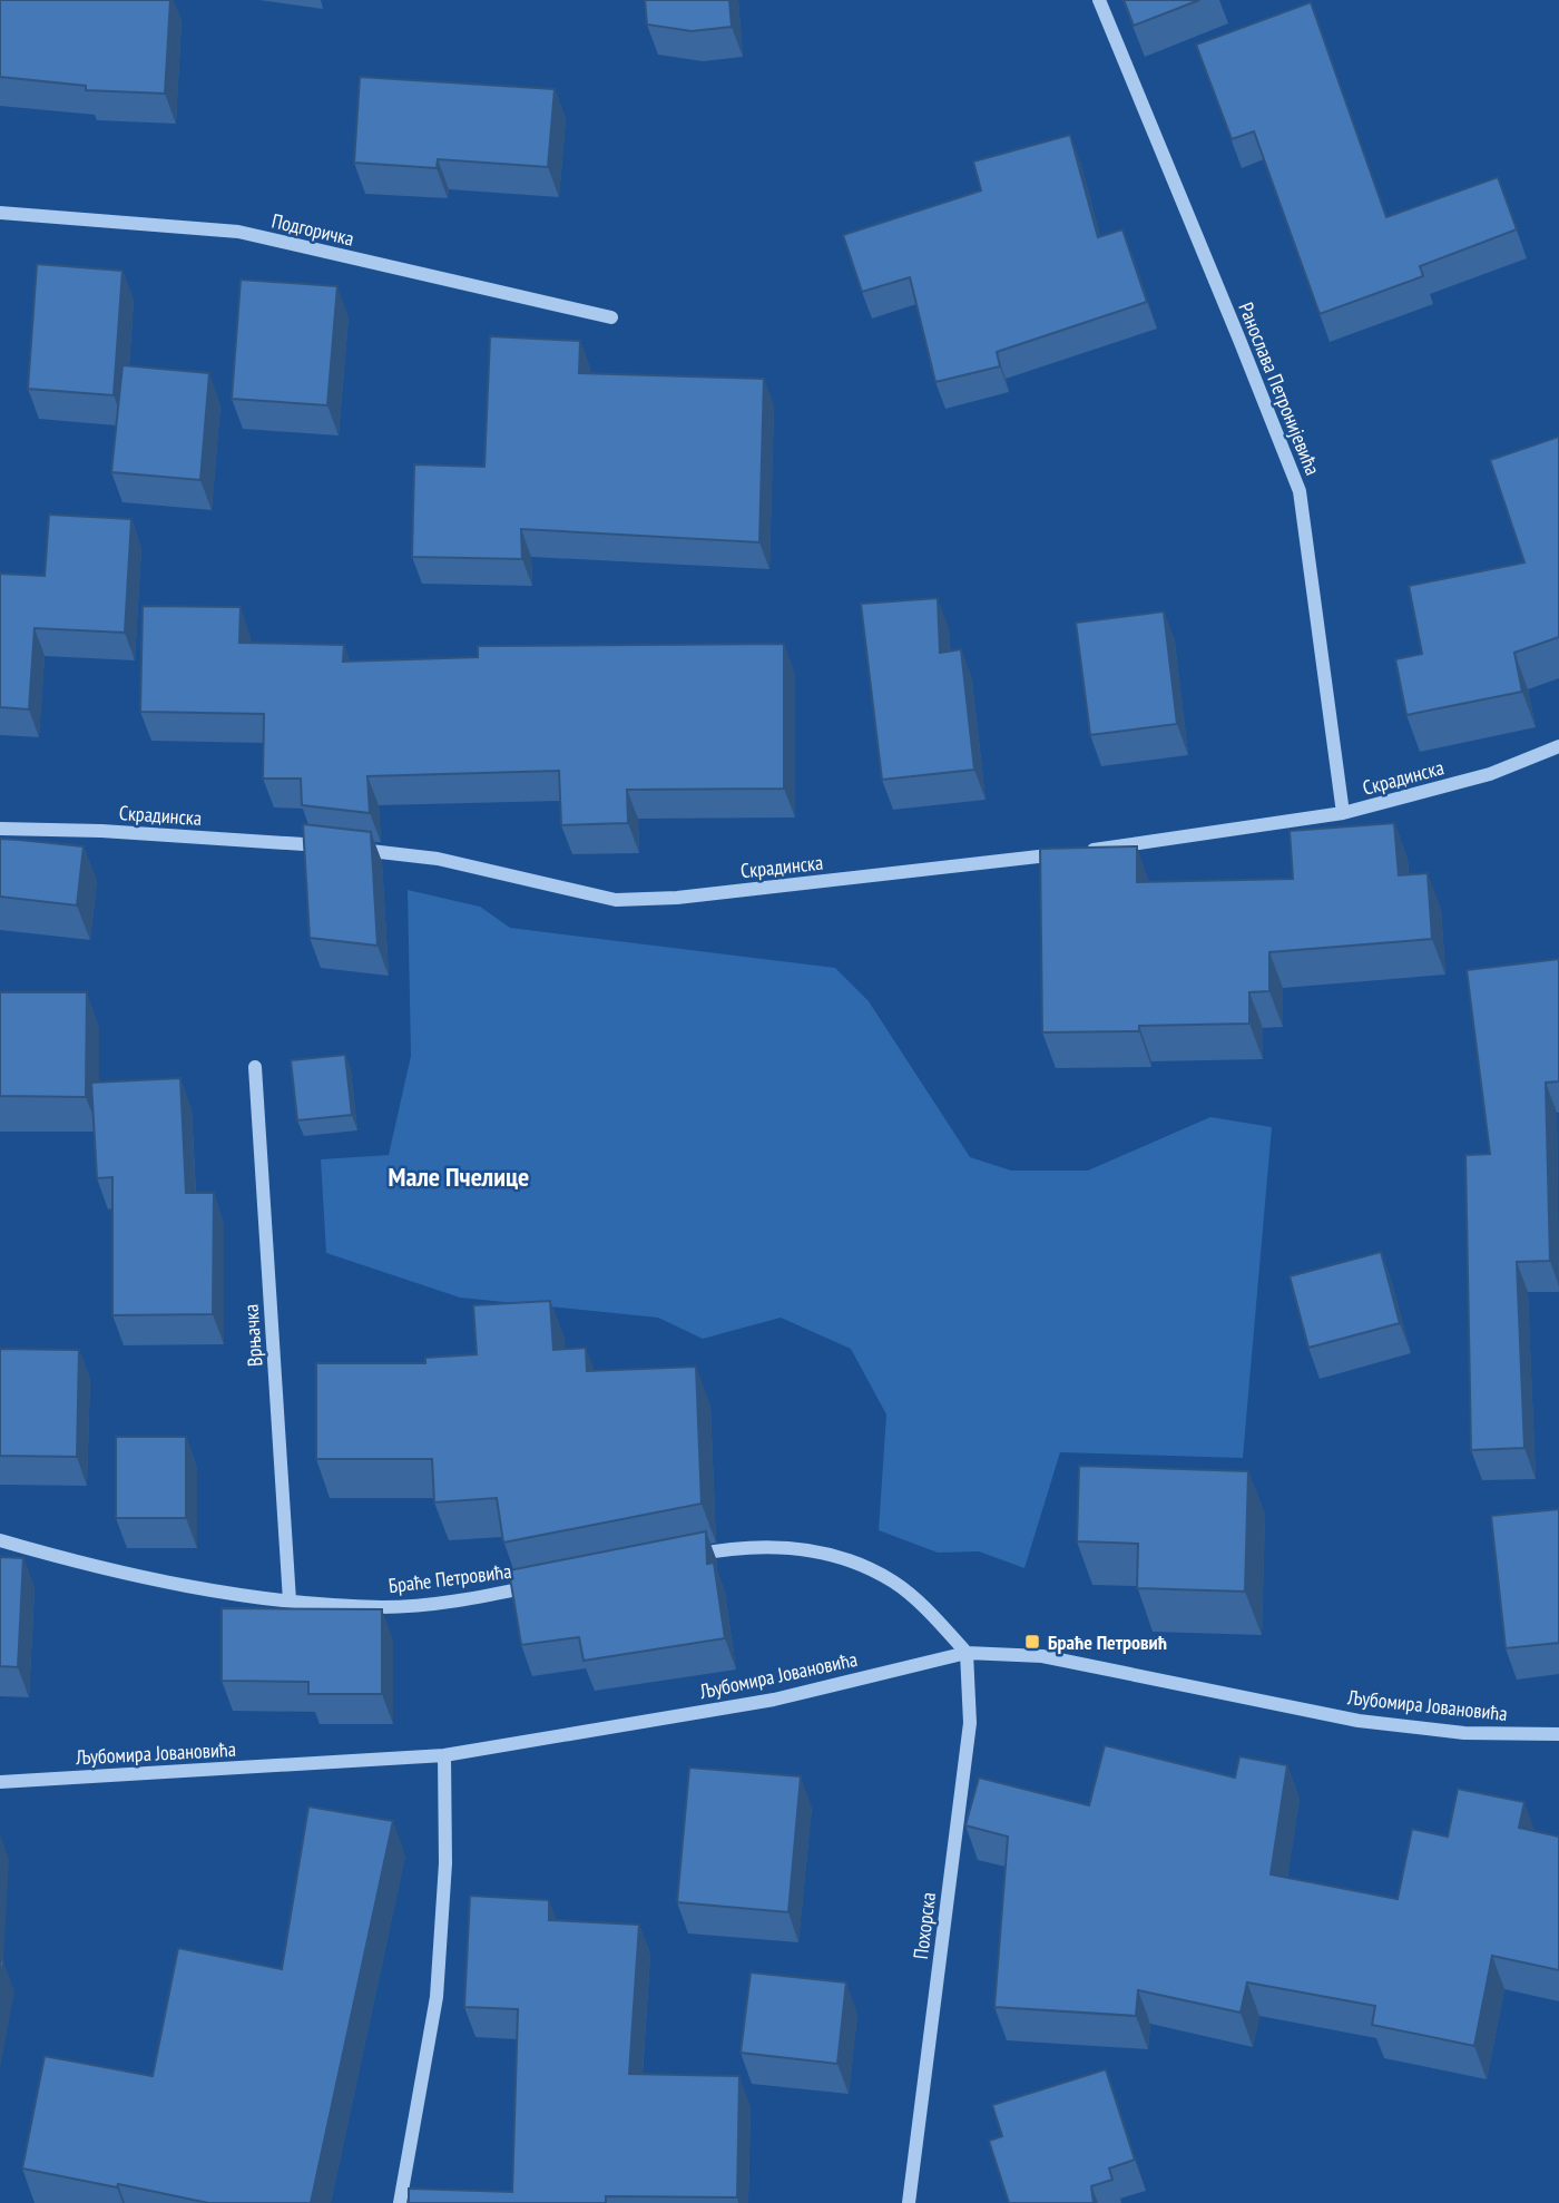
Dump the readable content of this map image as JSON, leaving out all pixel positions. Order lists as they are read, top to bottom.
{
  "streets": {
    "street": [
      "Подгоричка",
      "Ранослава Петронијевића",
      "Скрадинска",
      "Врњачка",
      "Браће Петровића",
      "Љубомира Јовановића",
      "Похорска"
    ]
  },
  "crossings": [
    ["Ранослава Петронијевића", "Скрадинска"],
    ["Врњачка", "Браће Петровића"],
    ["Љубомира Јовановића", "Похорска"]
  ],
  "districts": ["Мале Пчелице"],
  "places": {
    "transit": ["Браће Петровић"]
  }
}
